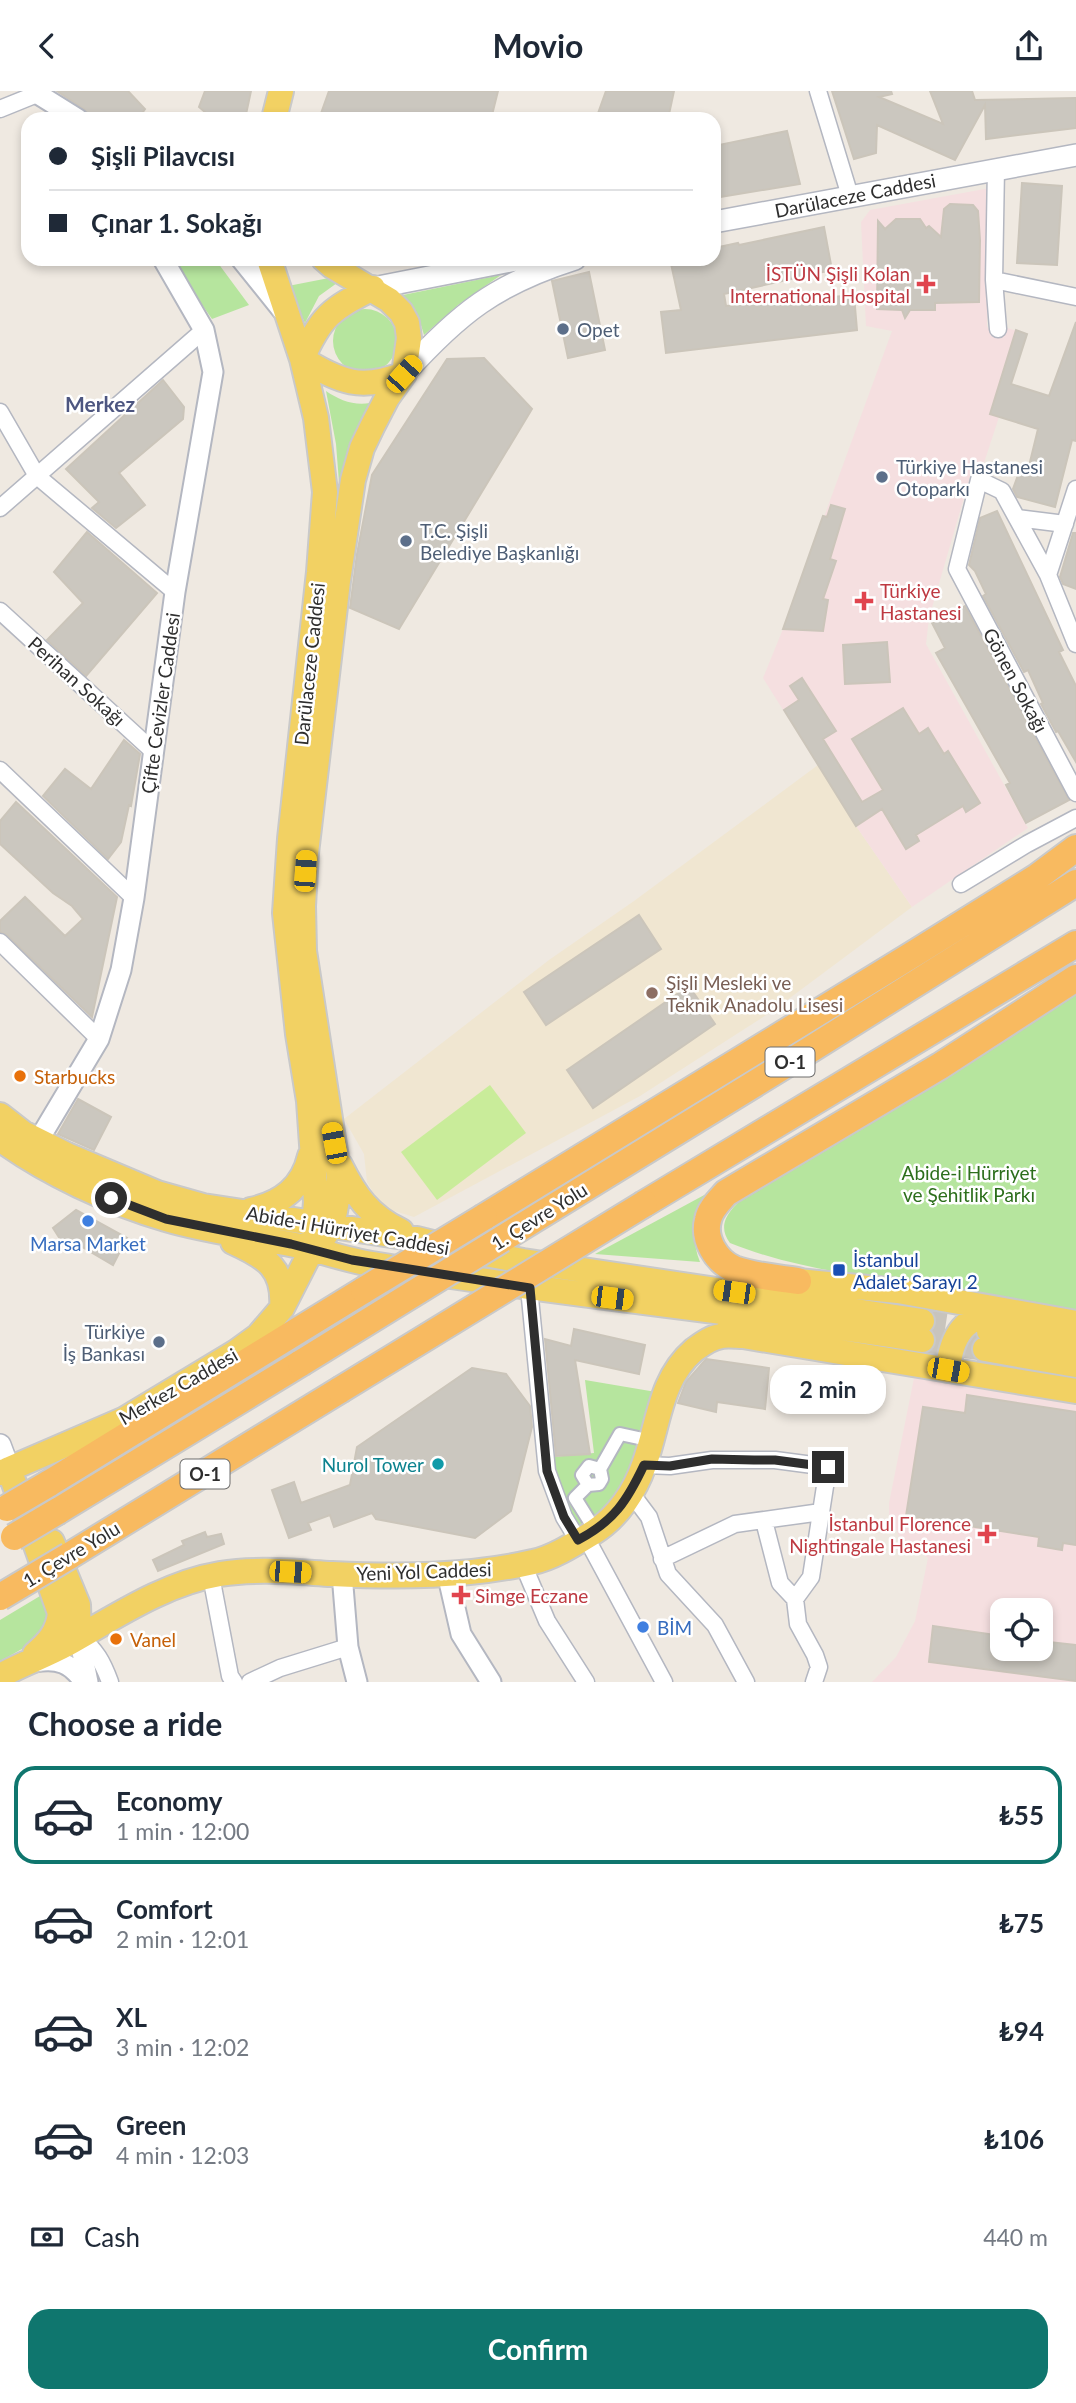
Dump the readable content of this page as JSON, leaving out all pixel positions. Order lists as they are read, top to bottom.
{
  "streets": {
    "highway": ["O-1", "1. Çevre Yolu"],
    "main road": [
      "Darülaceze Caddesi",
      "Abide-i Hürriyet Caddesi",
      "Merkez Caddesi",
      "Yeni Yol Caddesi"
    ],
    "street": ["Gönen Sokağı", "Perihan Sokağı", "Çifte Cevizler Caddesi"]
  },
  "crossings": [
    ["Darülaceze Caddesi", "Abide-i Hürriyet Caddesi"],
    ["Perihan Sokağı", "Çifte Cevizler Caddesi"],
    ["Çifte Cevizler Caddesi", "Abide-i Hürriyet Caddesi"],
    ["Abide-i Hürriyet Caddesi", "Merkez Caddesi"]
  ],
  "districts": ["Merkez"],
  "parks": ["Abide-i Hürriyet ve Şehitlik Parkı"],
  "places": {
    "health": [
      "İSTÜN Şişli Kolan International Hospital",
      "Türkiye Hastanesi",
      "İstanbul Florence Nightingale Hastanesi",
      "Simge Eczane"
    ],
    "other": [
      "Opet",
      "Türkiye Hastanesi Otoparkı",
      "T.C. Şişli Belediye Başkanlığı",
      "Şişli Mesleki ve Teknik Anadolu Lisesi",
      "Starbucks",
      "Marsa Market",
      "Türkiye İş Bankası",
      "Nurol Tower",
      "BİM",
      "Vanel"
    ],
    "transit": ["İstanbul Adalet Sarayı 2"]
  },
  "page": {
    "header": "Movio",
    "banner": ["Şişli Pilavcısı", "Çınar 1. Sokağı"],
    "bubble": "2 min",
    "heading": "Choose a ride",
    "list": [
      {
        "name": "Economy",
        "note": "1 min · 12:00",
        "value": "₺55"
      },
      {
        "name": "Comfort",
        "note": "2 min · 12:01",
        "value": "₺75"
      },
      {
        "name": "XL",
        "note": "3 min · 12:02",
        "value": "₺94"
      },
      {
        "name": "Green",
        "note": "4 min · 12:03",
        "value": "₺106"
      }
    ],
    "pay": ["Cash", "440 m"],
    "buttons": "Confirm"
  }
}
